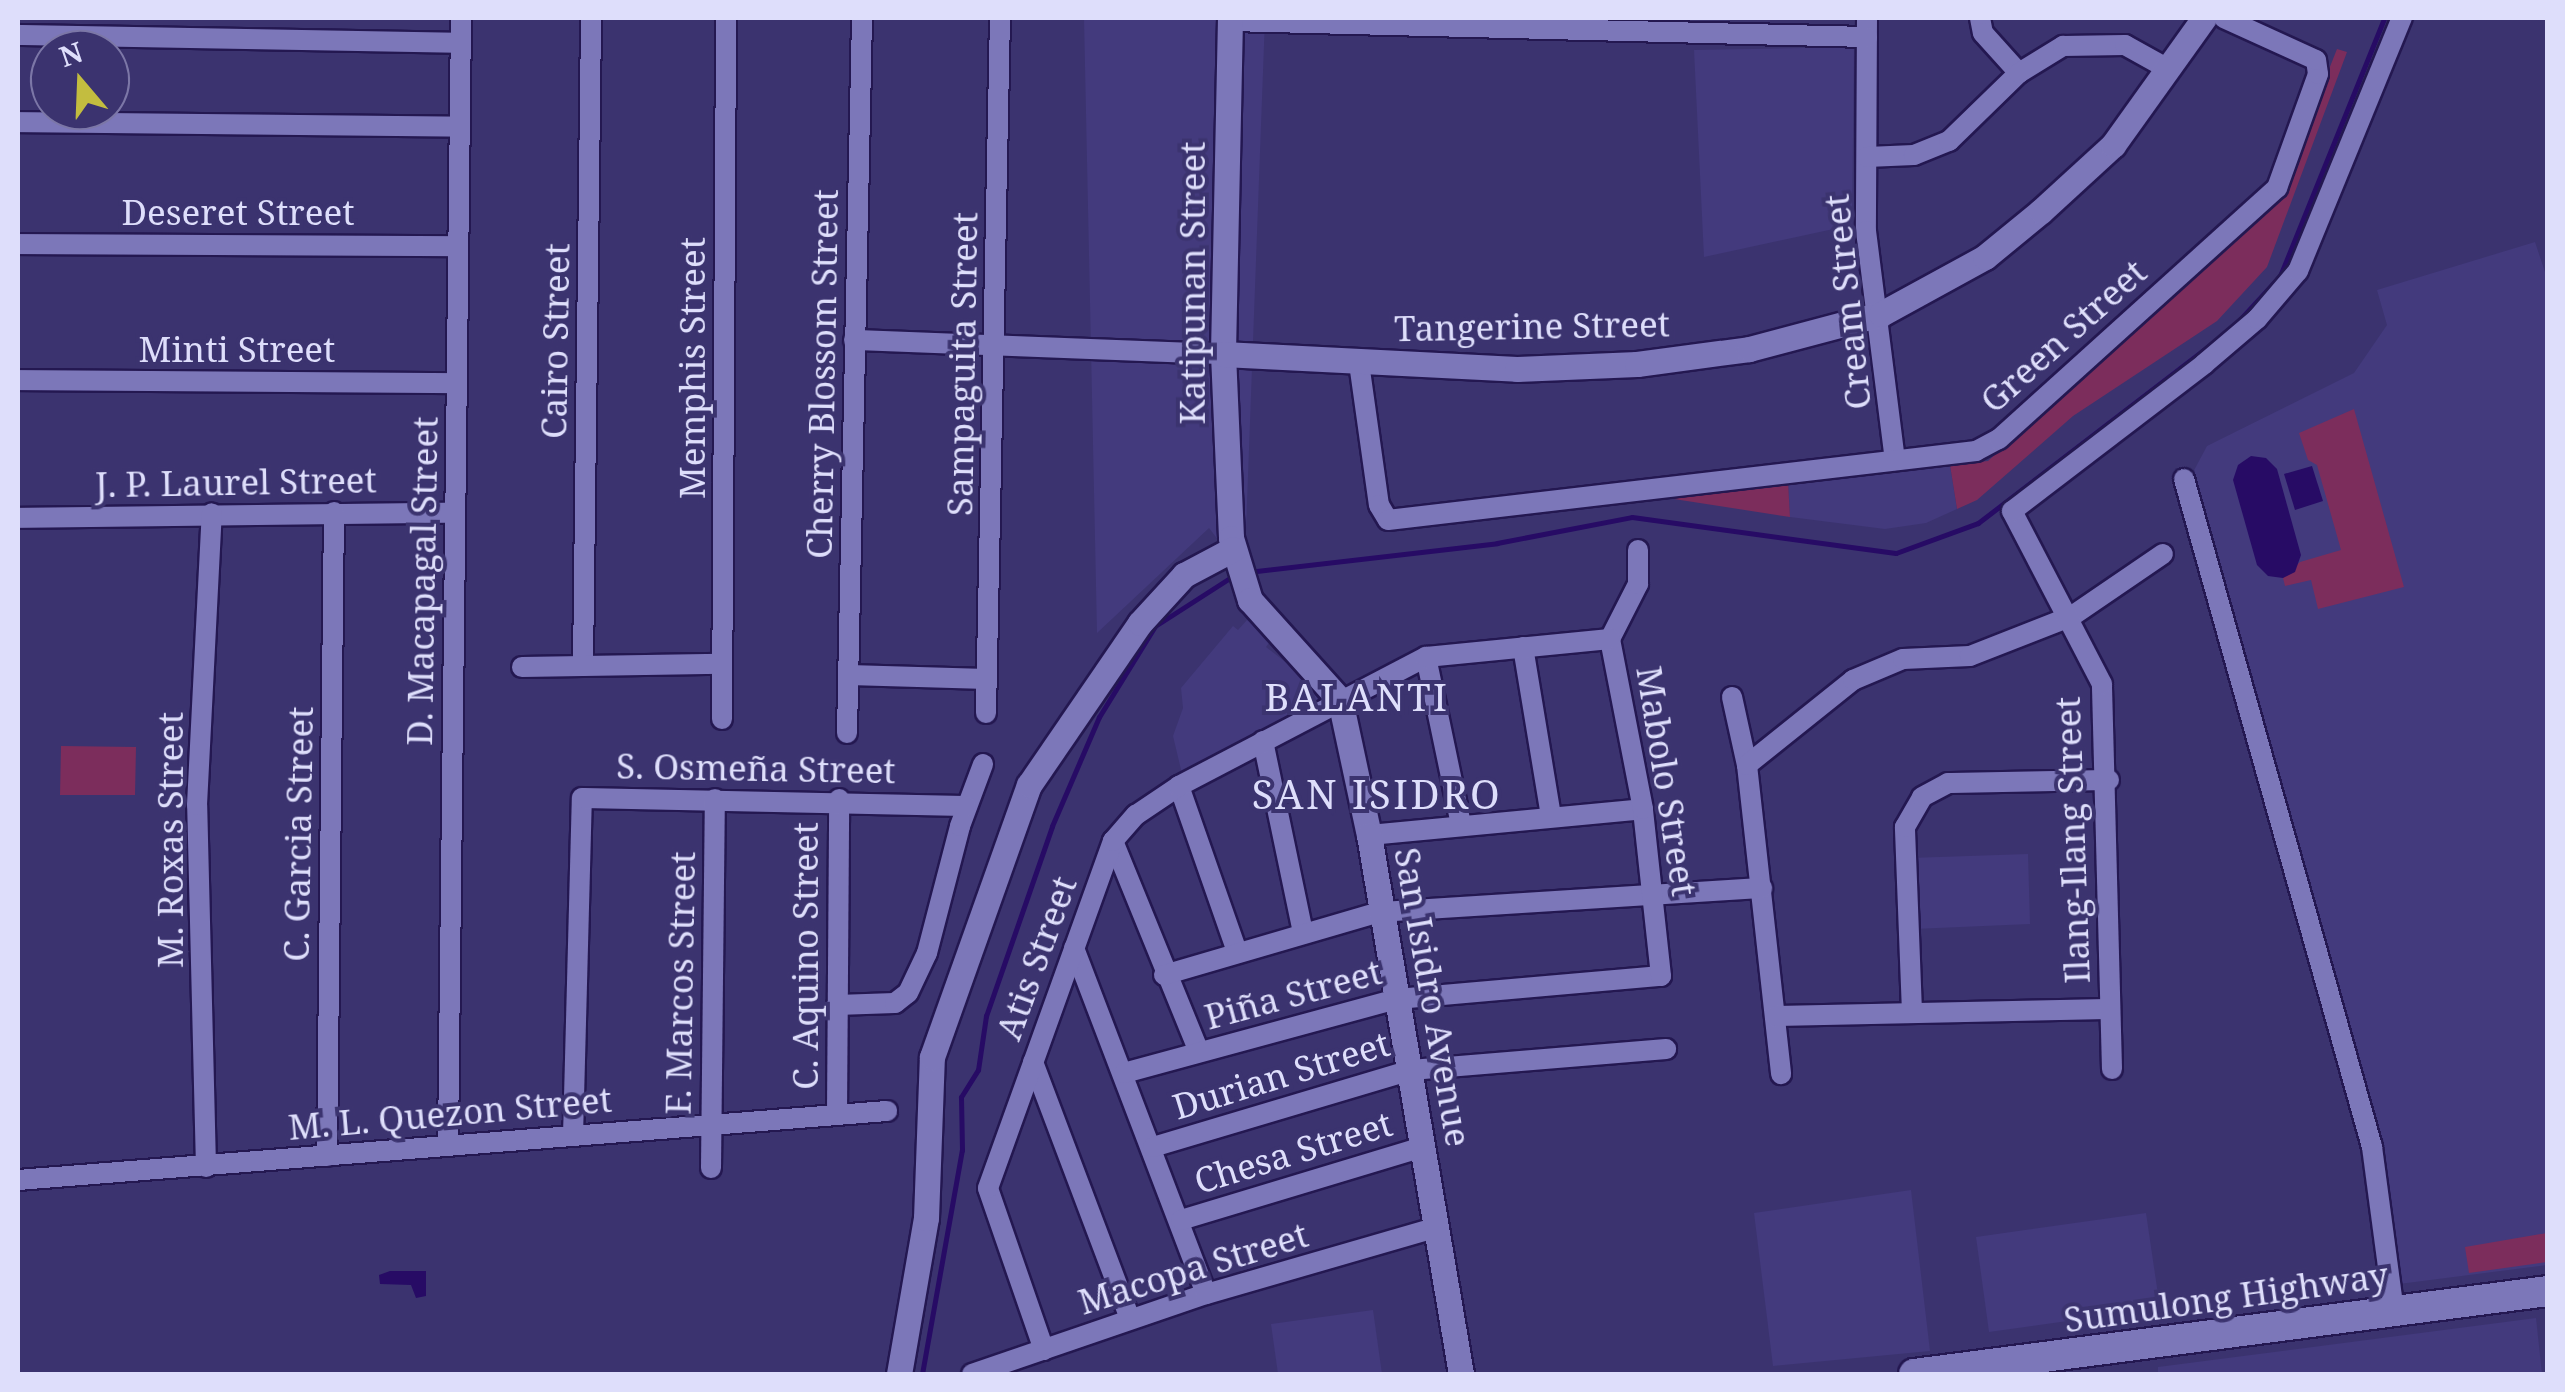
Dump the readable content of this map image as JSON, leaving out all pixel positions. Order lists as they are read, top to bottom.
{
  "streets": {
    "main road": ["Sumulong Highway"],
    "street": [
      "Deseret Street",
      "Katipunan Street",
      "Cream Street",
      "Tangerine Street",
      "Green Street",
      "Cairo Street",
      "Minti Street",
      "Sampaguita Street",
      "Memphis Street",
      "Cherry Blossom Street",
      "J. P. Laurel Street",
      "D. Macapagal Street",
      "S. Osmeña Street",
      "Mabolo Street",
      "C. Garcia Street",
      "M. Roxas Street",
      "Ilang-Ilang Street",
      "C. Aquino Street",
      "Atis Street",
      "F. Marcos Street",
      "Piña Street",
      "San Isidro Avenue",
      "Durian Street",
      "M. L. Quezon Street",
      "Chesa Street",
      "Macopa Street"
    ]
  },
  "crossings": [
    ["Deseret Street", "D. Macapagal Street"],
    ["Katipunan Street", "Tangerine Street"],
    ["Cream Street", "Tangerine Street"],
    ["Cream Street", "Green Street"],
    ["Tangerine Street", "Green Street"],
    ["Tangerine Street", "Sampaguita Street"],
    ["Tangerine Street", "Cherry Blossom Street"],
    ["Minti Street", "D. Macapagal Street"],
    ["J. P. Laurel Street", "D. Macapagal Street"],
    ["J. P. Laurel Street", "C. Garcia Street"],
    ["J. P. Laurel Street", "M. Roxas Street"],
    ["D. Macapagal Street", "M. L. Quezon Street"],
    ["S. Osmeña Street", "C. Aquino Street"],
    ["S. Osmeña Street", "F. Marcos Street"],
    ["S. Osmeña Street", "M. L. Quezon Street"],
    ["Mabolo Street", "Atis Street"],
    ["Mabolo Street", "Piña Street"],
    ["Mabolo Street", "San Isidro Avenue"],
    ["C. Garcia Street", "M. L. Quezon Street"],
    ["M. Roxas Street", "M. L. Quezon Street"],
    ["C. Aquino Street", "M. L. Quezon Street"],
    ["Atis Street", "San Isidro Avenue"],
    ["Atis Street", "Macopa Street"],
    ["F. Marcos Street", "M. L. Quezon Street"],
    ["Piña Street", "San Isidro Avenue"],
    ["San Isidro Avenue", "Durian Street"],
    ["San Isidro Avenue", "Chesa Street"],
    ["San Isidro Avenue", "Macopa Street"]
  ],
  "districts": ["BALANTI", "SAN ISIDRO"],
  "north": "top"
}
